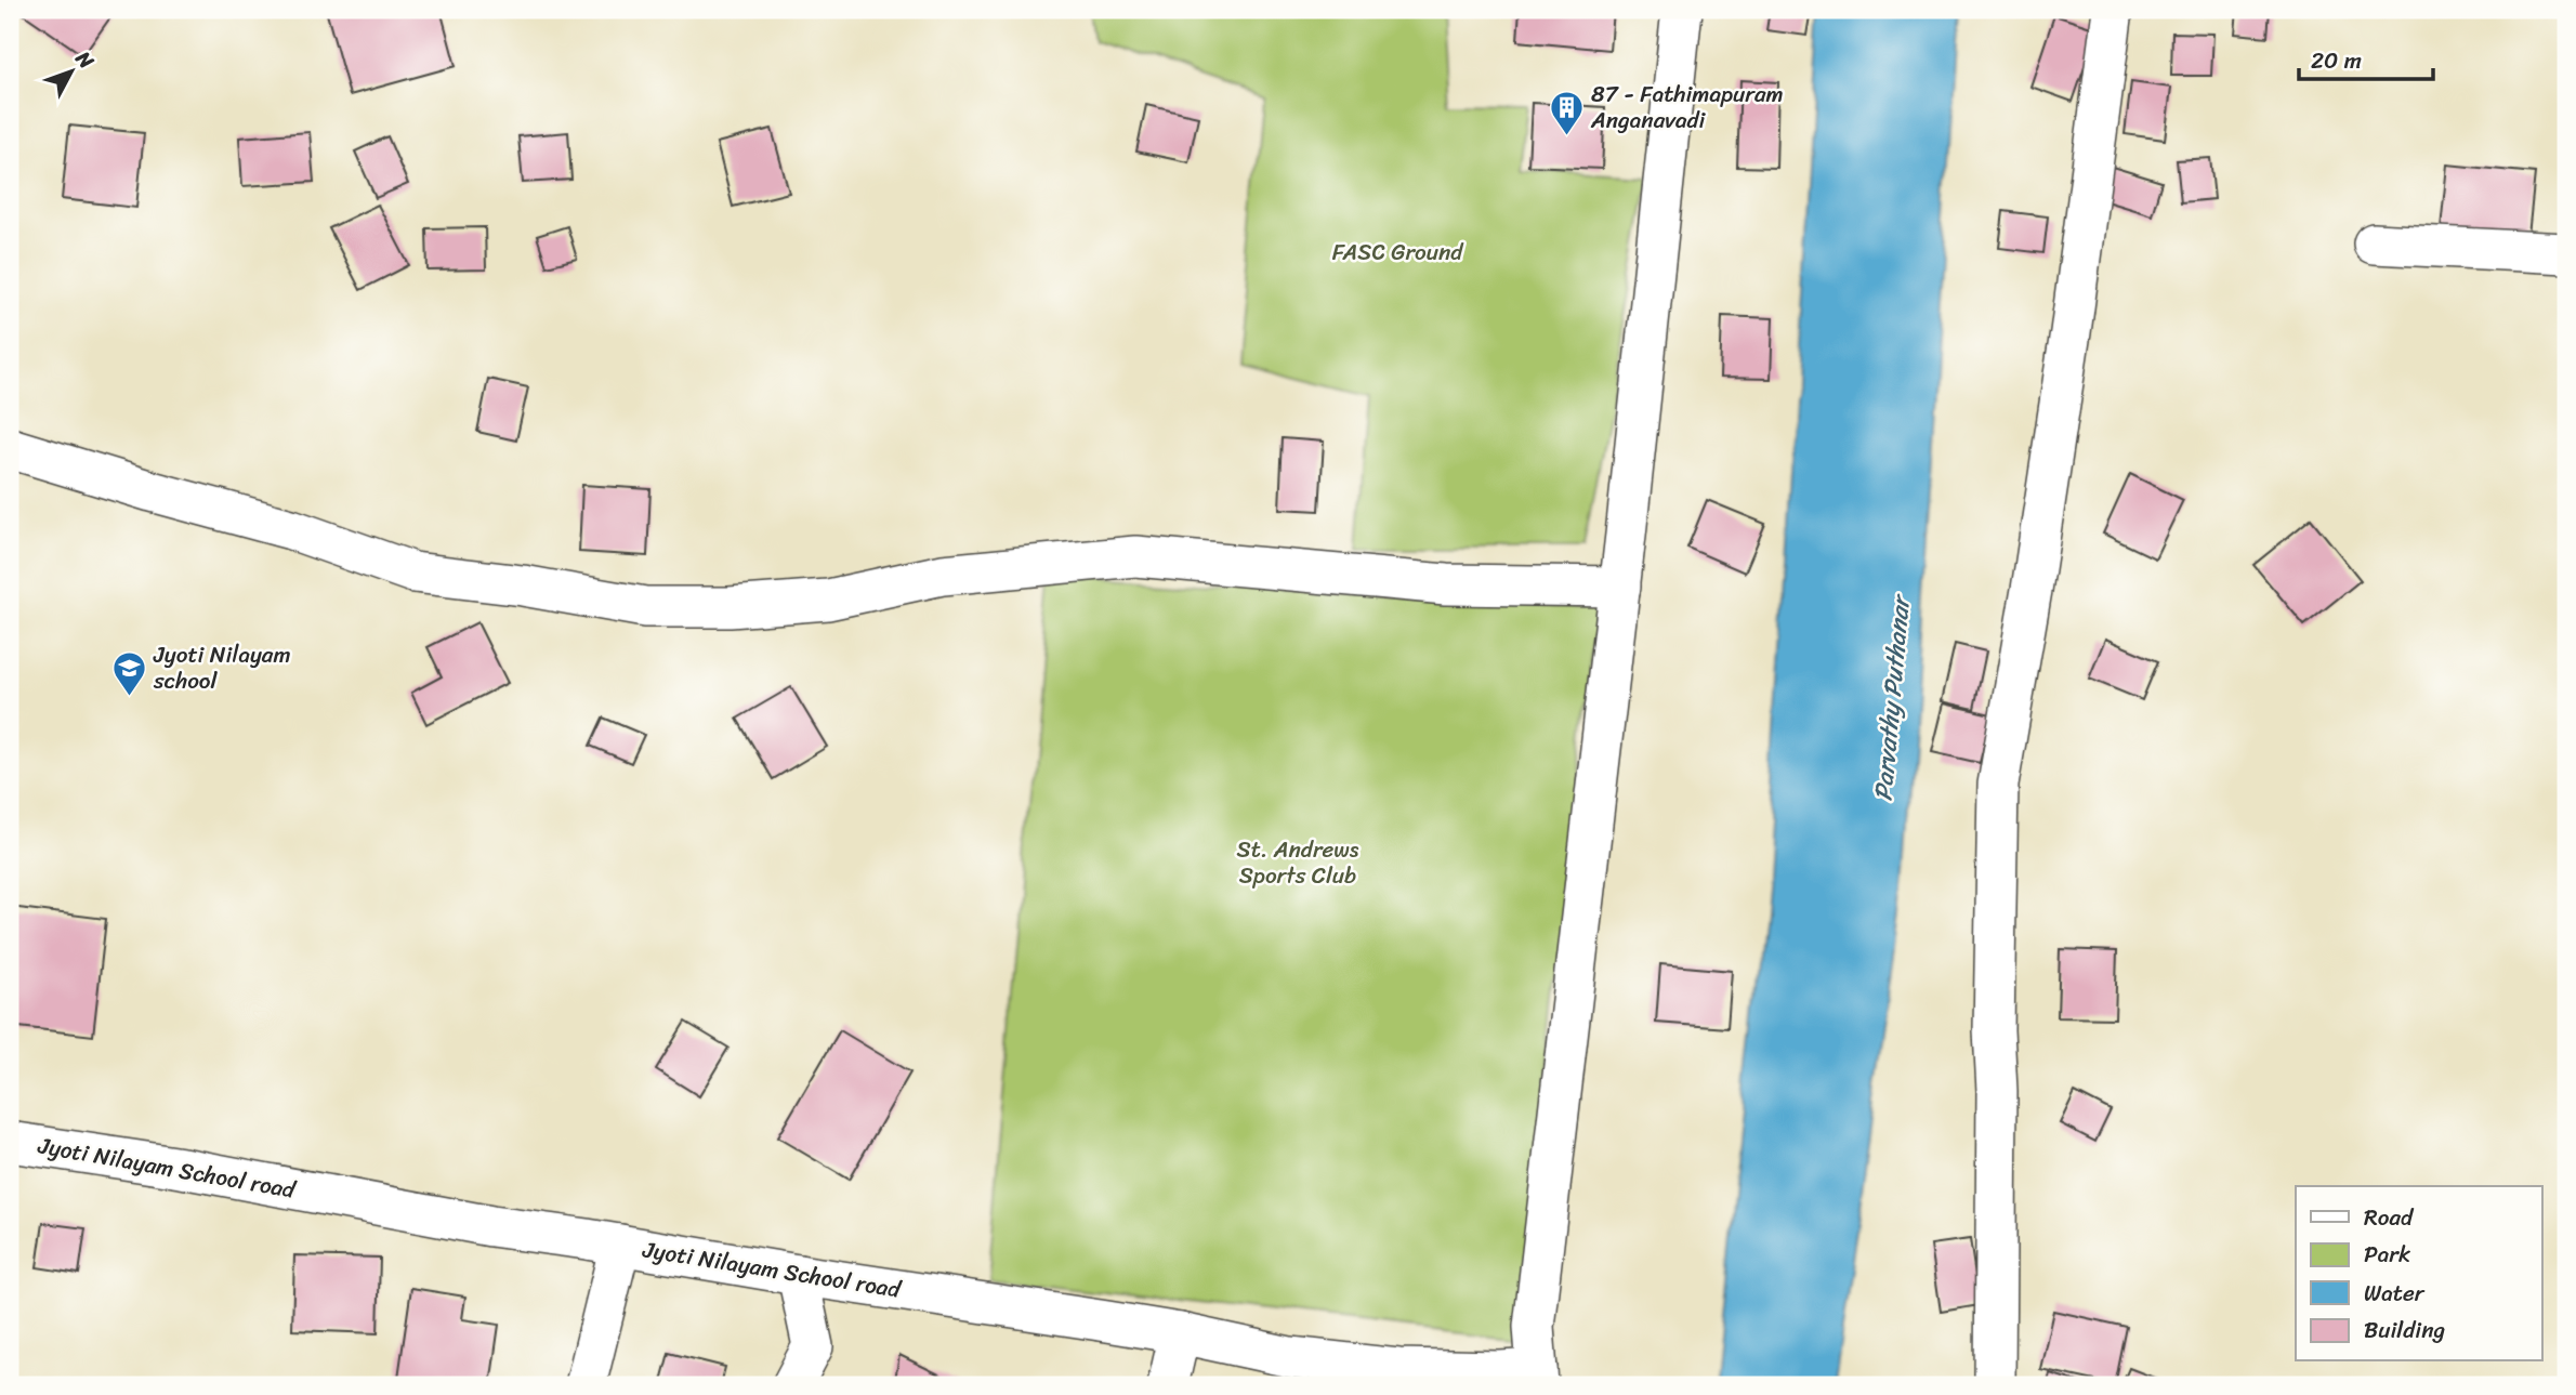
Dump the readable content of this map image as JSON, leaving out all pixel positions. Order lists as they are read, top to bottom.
{
  "streets": {
    "street": ["Jyoti Nilayam School road"]
  },
  "water": ["Parvathy Puthanar"],
  "parks": ["FASC Ground", "St. Andrews Sports Club"],
  "places": {
    "building": ["87 - Fathimapuram Anganavadi"],
    "school or university": ["Jyoti Nilayam school"]
  },
  "legend": [
    "Road",
    "Park",
    "Water",
    "Building"
  ],
  "scale_bar": "20 m",
  "north": "top right"
}
